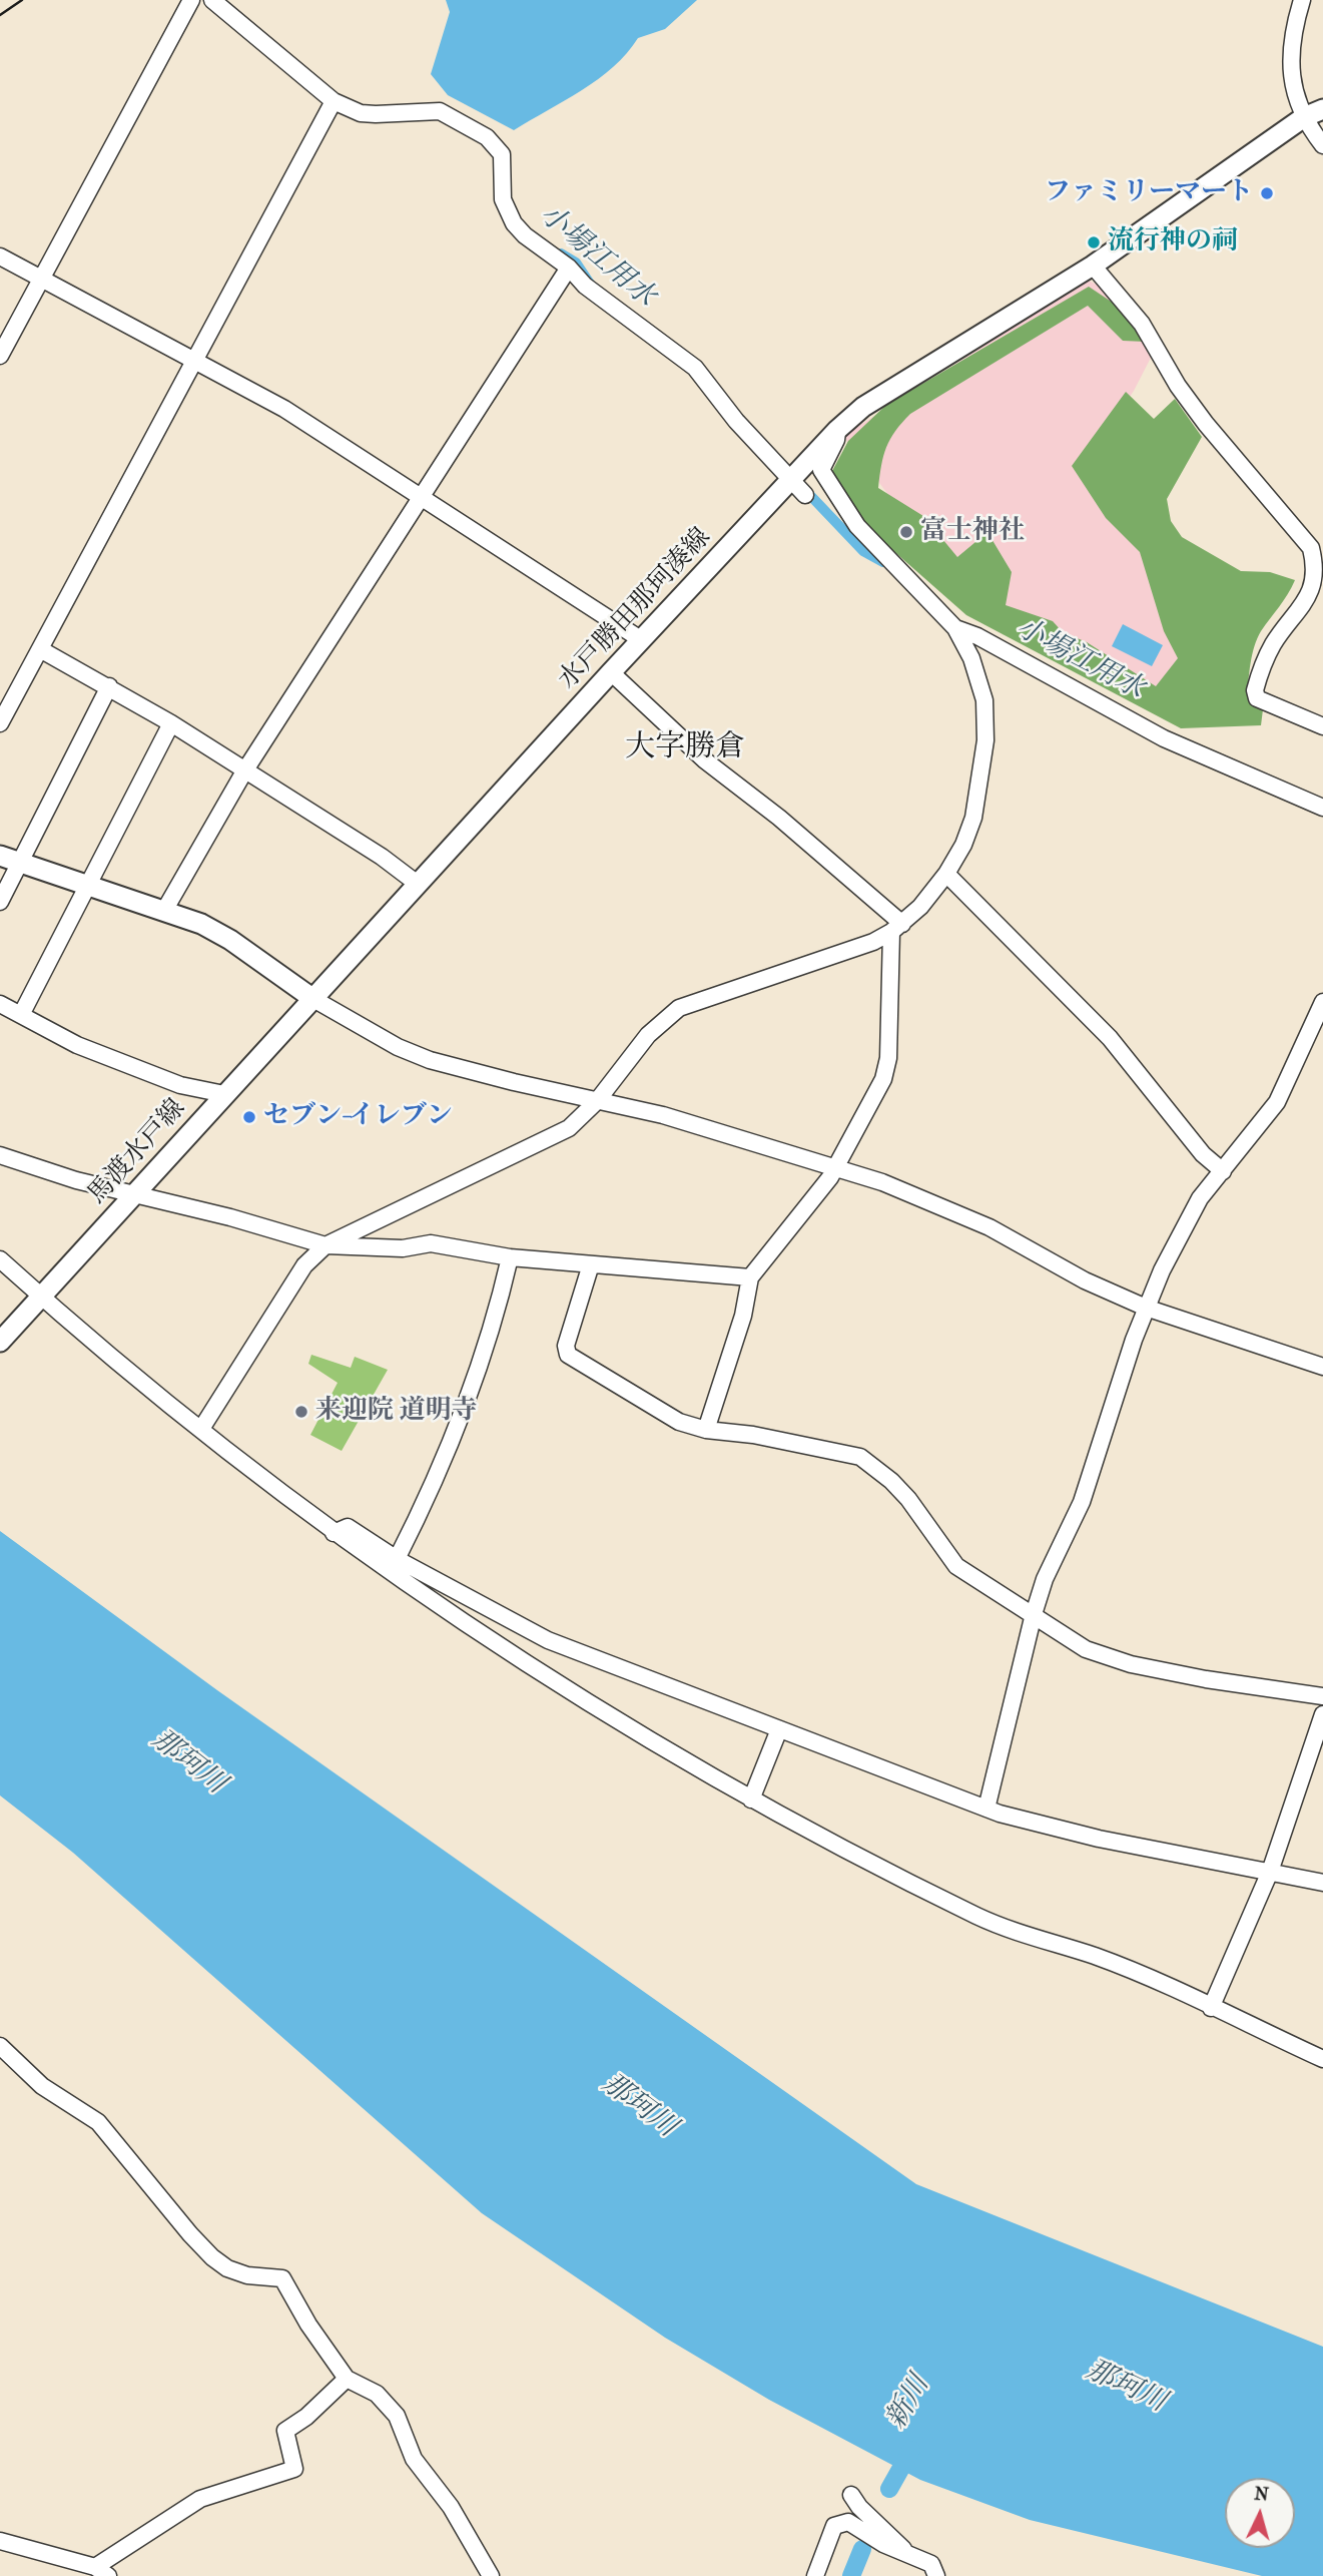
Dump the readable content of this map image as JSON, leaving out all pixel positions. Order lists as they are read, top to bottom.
{
  "streets": {
    "main road": ["水戸勝田那珂湊線", "馬渡水戸線"]
  },
  "crossings": [
    ["水戸勝田那珂湊線", "馬渡水戸線"]
  ],
  "districts": ["大字勝倉"],
  "water": ["小場江用水", "那珂川", "新川"],
  "places": [
    "ファミリーマート",
    "流行神の祠",
    "富士神社",
    "セブン-イレブン",
    "来迎院 道明寺"
  ],
  "north": "top"
}
